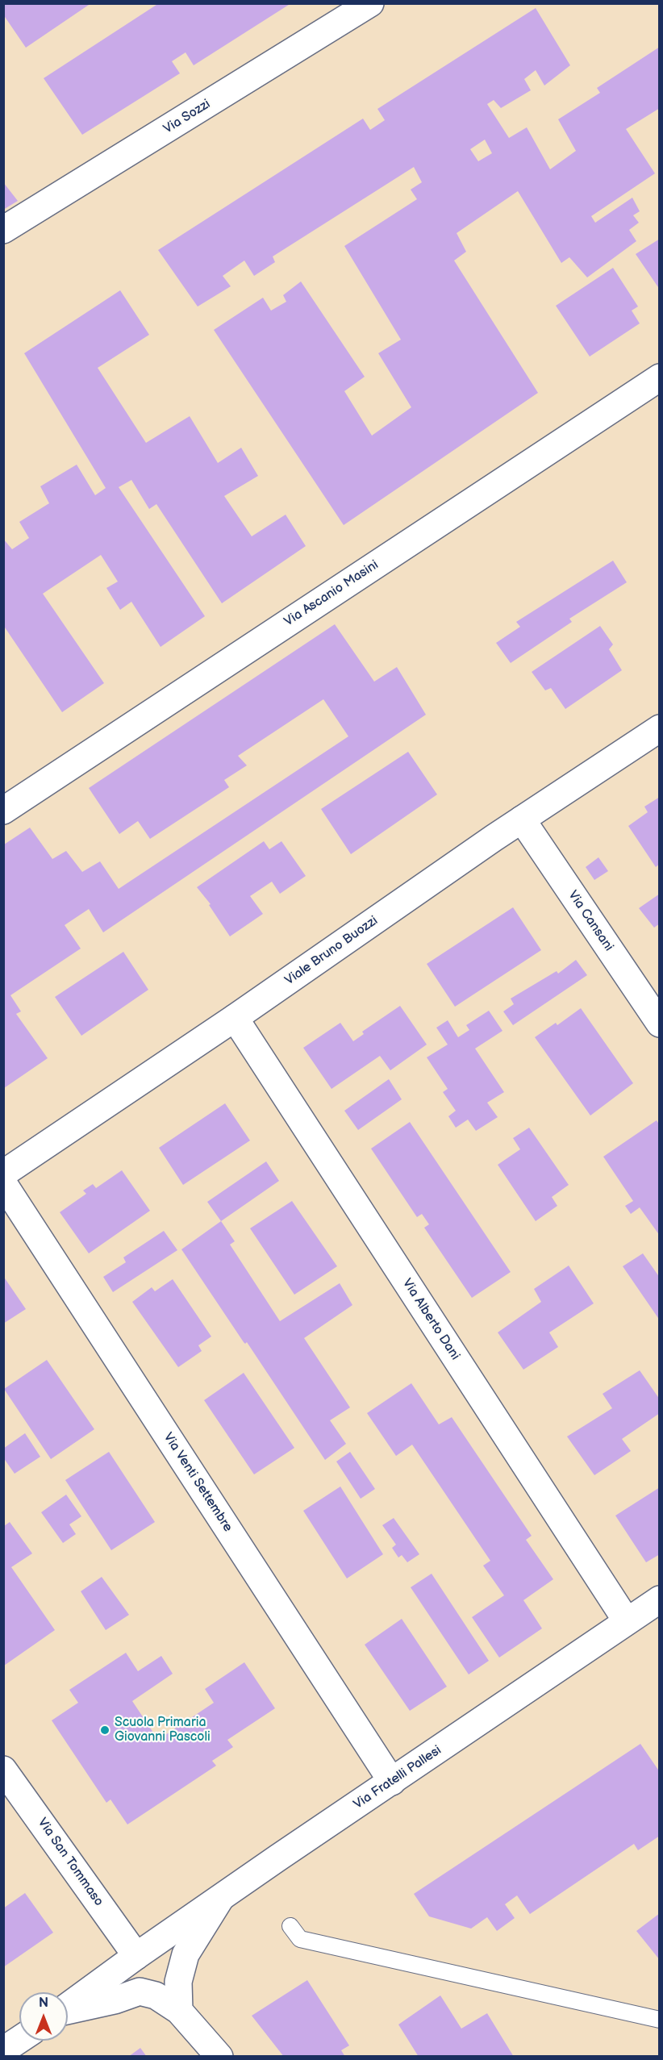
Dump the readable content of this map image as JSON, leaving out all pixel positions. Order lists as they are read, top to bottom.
{
  "streets": {
    "street": [
      "Via Sozzi",
      "Via Ascanio Masini",
      "Via Cansani",
      "Viale Bruno Buozzi",
      "Via Alberto Dani",
      "Via Venti Settembre",
      "Via Fratelli Pallesi",
      "Via San Tommaso"
    ]
  },
  "crossings": [
    ["Via Cansani", "Viale Bruno Buozzi"],
    ["Viale Bruno Buozzi", "Via Alberto Dani"],
    ["Via Alberto Dani", "Via Fratelli Pallesi"],
    ["Via Venti Settembre", "Via Fratelli Pallesi"],
    ["Via Fratelli Pallesi", "Via San Tommaso"]
  ],
  "places": ["Scuola Primaria Giovanni Pascoli"],
  "north": "top"
}
